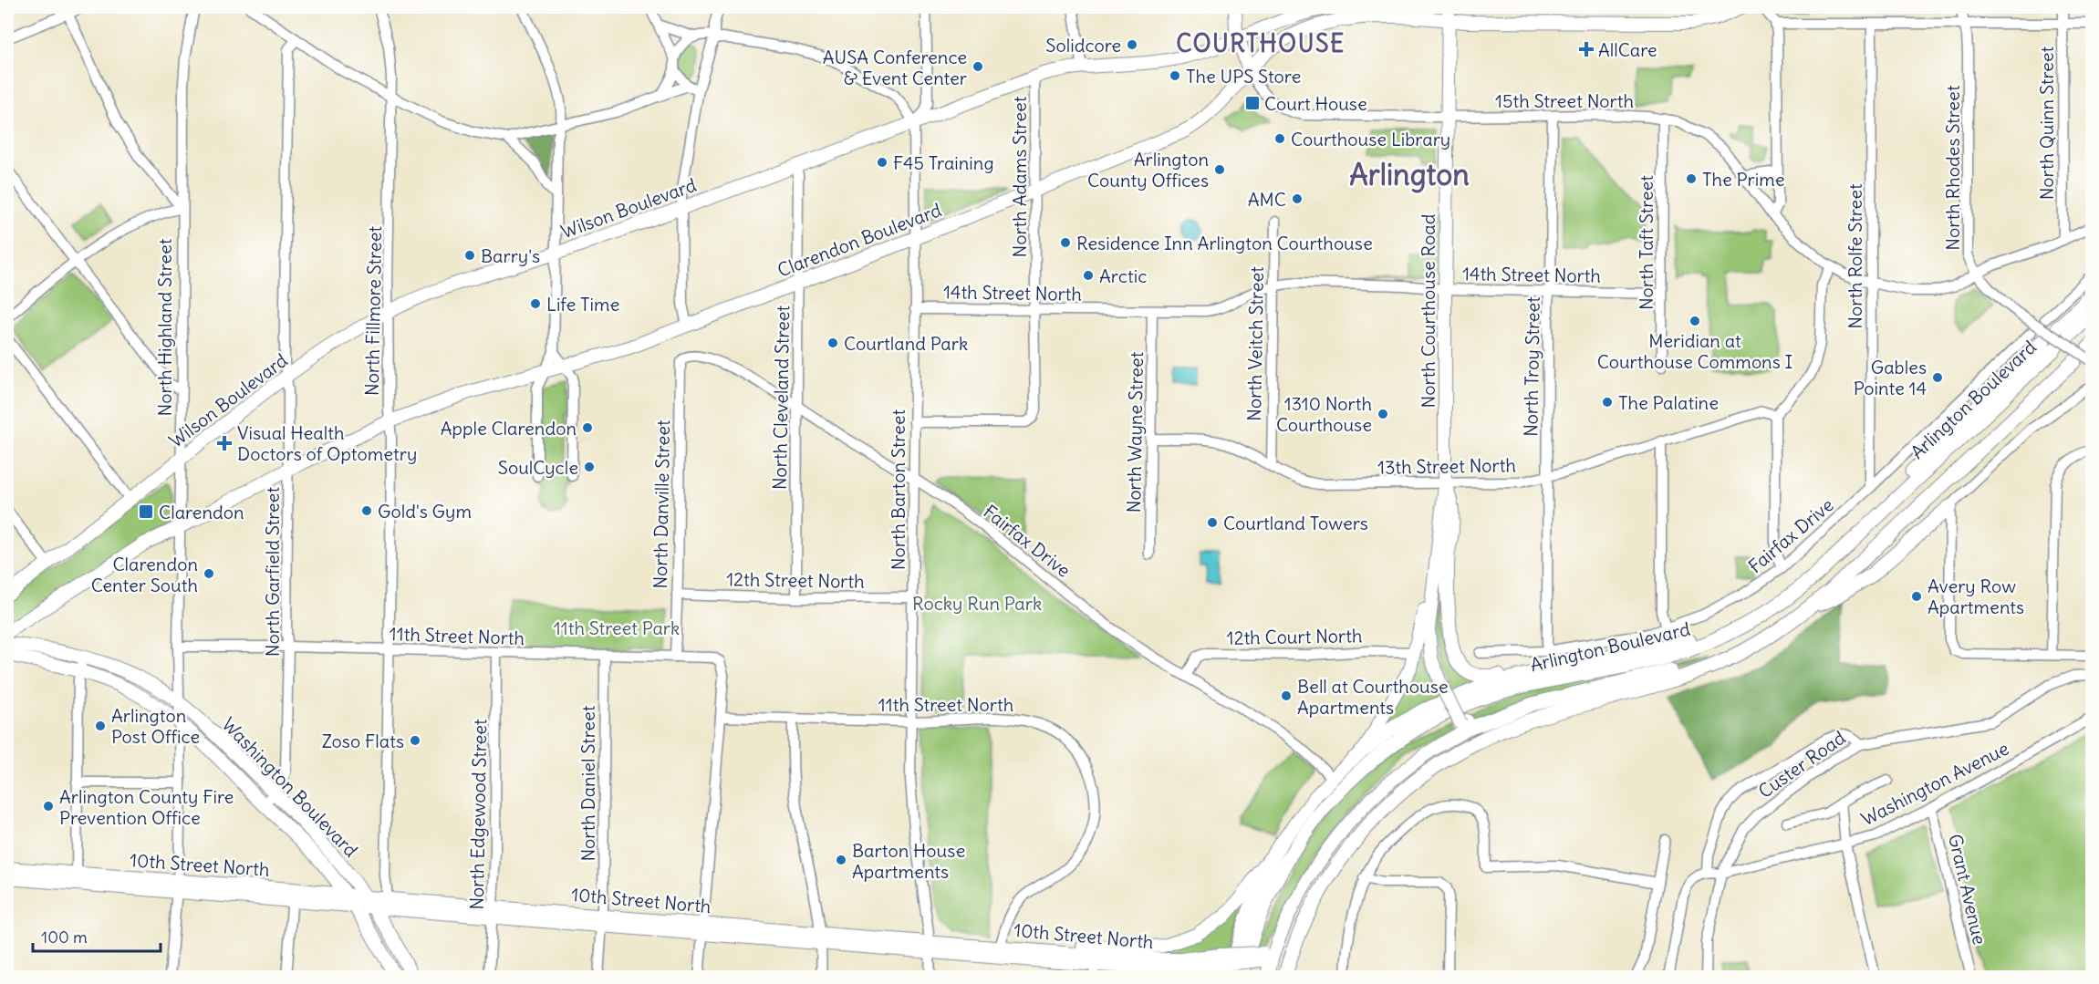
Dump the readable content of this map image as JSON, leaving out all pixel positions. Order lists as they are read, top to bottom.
{
  "streets": {
    "highway": ["Arlington Boulevard"],
    "main road": [
      "Wilson Boulevard",
      "Clarendon Boulevard",
      "North Courthouse Road",
      "Washington Boulevard",
      "10th Street North"
    ],
    "street": [
      "15th Street North",
      "North Quinn Street",
      "North Rhodes Street",
      "North Adams Street",
      "North Taft Street",
      "North Rolfe Street",
      "14th Street North",
      "North Fillmore Street",
      "North Highland Street",
      "North Veitch Street",
      "North Troy Street",
      "North Cleveland Street",
      "North Wayne Street",
      "13th Street North",
      "North Barton Street",
      "North Danville Street",
      "Fairfax Drive",
      "North Garfield Street",
      "12th Street North",
      "11th Street North",
      "12th Court North",
      "Custer Road",
      "North Daniel Street",
      "Washington Avenue",
      "North Edgewood Street",
      "Grant Avenue"
    ]
  },
  "crossings": [
    ["15th Street North", "Clarendon Boulevard"],
    ["15th Street North", "North Taft Street"],
    ["15th Street North", "North Courthouse Road"],
    ["15th Street North", "North Troy Street"],
    ["North Adams Street", "Wilson Boulevard"],
    ["North Adams Street", "Clarendon Boulevard"],
    ["North Adams Street", "14th Street North"],
    ["North Adams Street", "North Barton Street"],
    ["Wilson Boulevard", "North Fillmore Street"],
    ["Wilson Boulevard", "North Highland Street"],
    ["Wilson Boulevard", "North Cleveland Street"],
    ["Wilson Boulevard", "North Barton Street"],
    ["Wilson Boulevard", "North Garfield Street"],
    ["Clarendon Boulevard", "North Fillmore Street"],
    ["Clarendon Boulevard", "North Courthouse Road"],
    ["Clarendon Boulevard", "North Highland Street"],
    ["Clarendon Boulevard", "North Cleveland Street"],
    ["Clarendon Boulevard", "North Barton Street"],
    ["Clarendon Boulevard", "North Garfield Street"],
    ["North Taft Street", "14th Street North"],
    ["North Rolfe Street", "Fairfax Drive"],
    ["14th Street North", "North Courthouse Road"],
    ["14th Street North", "North Veitch Street"],
    ["14th Street North", "North Troy Street"],
    ["14th Street North", "North Wayne Street"],
    ["14th Street North", "North Barton Street"],
    ["North Fillmore Street", "11th Street North"],
    ["North Fillmore Street", "10th Street North"],
    ["North Courthouse Road", "13th Street North"],
    ["North Highland Street", "11th Street North"],
    ["North Highland Street", "Washington Boulevard"],
    ["North Highland Street", "10th Street North"],
    ["North Veitch Street", "13th Street North"],
    ["North Troy Street", "13th Street North"],
    ["North Troy Street", "Fairfax Drive"],
    ["North Cleveland Street", "Fairfax Drive"],
    ["North Cleveland Street", "12th Street North"],
    ["North Wayne Street", "13th Street North"],
    ["North Barton Street", "Fairfax Drive"],
    ["North Barton Street", "12th Street North"],
    ["North Barton Street", "11th Street North"],
    ["North Barton Street", "10th Street North"],
    ["North Danville Street", "Fairfax Drive"],
    ["North Danville Street", "12th Street North"],
    ["North Danville Street", "11th Street North"],
    ["Fairfax Drive", "12th Court North"],
    ["North Garfield Street", "11th Street North"],
    ["North Garfield Street", "Washington Boulevard"],
    ["11th Street North", "North Daniel Street"],
    ["11th Street North", "North Edgewood Street"],
    ["11th Street North", "10th Street North"],
    ["Custer Road", "Washington Avenue"],
    ["North Daniel Street", "10th Street North"],
    ["Washington Avenue", "Grant Avenue"],
    ["Washington Boulevard", "10th Street North"],
    ["North Edgewood Street", "10th Street North"]
  ],
  "districts": ["COURTHOUSE", "Arlington"],
  "parks": ["Rocky Run Park", "11th Street Park"],
  "places": {
    "other": [
      "Solidcore",
      "AUSA Conference & Event Center",
      "The UPS Store",
      "Courthouse Library",
      "F45 Training",
      "Arlington County Offices",
      "The Prime",
      "AMC",
      "Residence Inn Arlington Courthouse",
      "Barry's",
      "Arctic",
      "Life Time",
      "Meridian at Courthouse Commons I",
      "Courtland Park",
      "Gables Pointe 14",
      "The Palatine",
      "1310 North Courthouse",
      "Apple Clarendon",
      "SoulCycle",
      "Gold's Gym",
      "Courtland Towers",
      "Clarendon Center South",
      "Avery Row Apartments",
      "Bell at Courthouse Apartments",
      "Arlington Post Office",
      "Zoso Flats",
      "Arlington County Fire Prevention Office",
      "Barton House Apartments"
    ],
    "health": ["AllCare", "Visual Health Doctors of Optometry"],
    "transit": ["Court House", "Clarendon"]
  },
  "scale_bar": "100 m"
}
